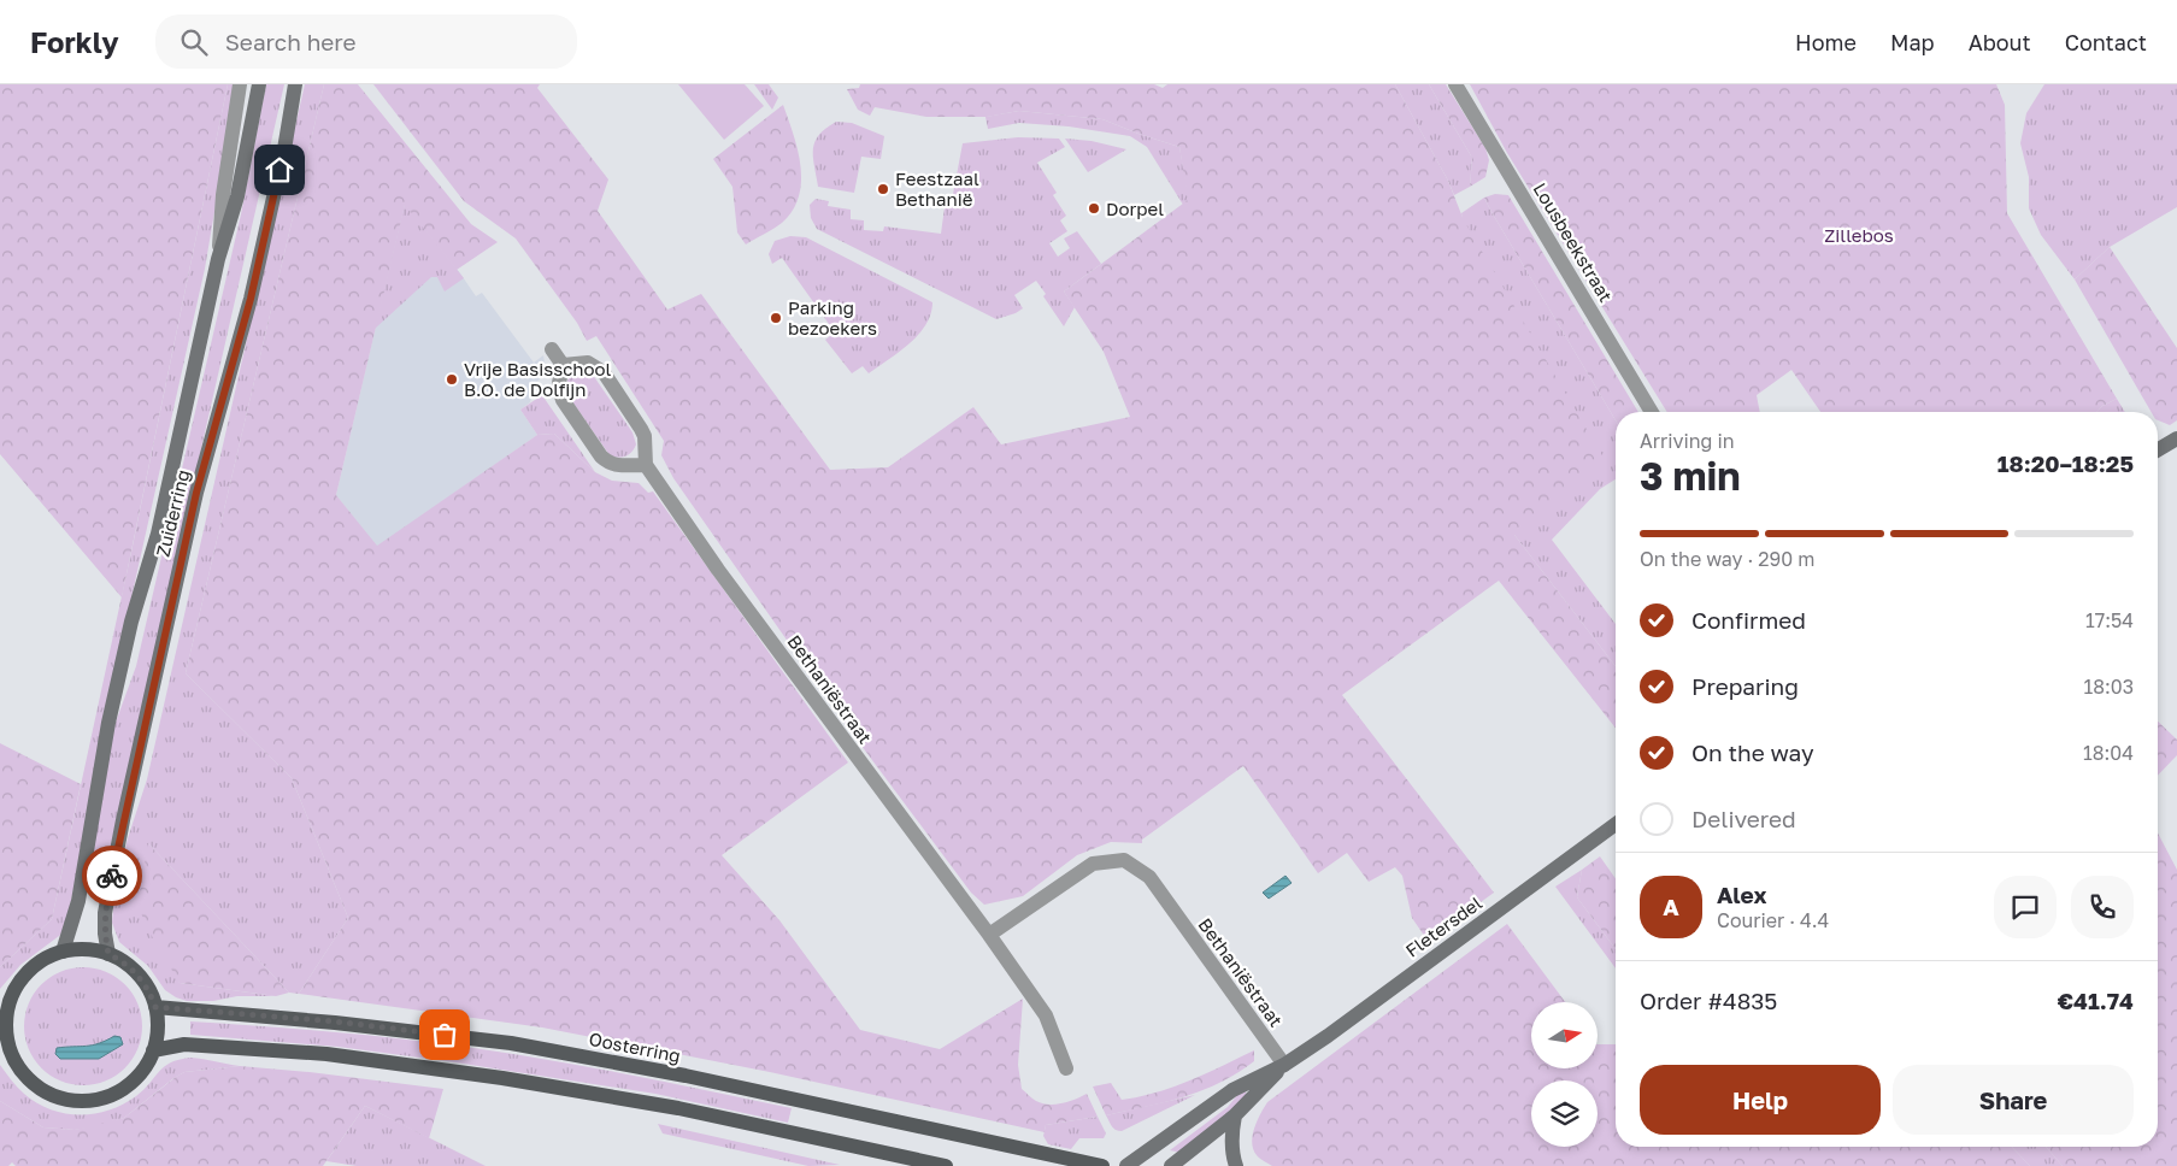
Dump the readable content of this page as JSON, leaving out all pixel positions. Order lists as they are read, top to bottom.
{
  "streets": {
    "main road": ["Zuiderring", "Fletersdel", "Oosterring"],
    "street": ["Lousbeekstraat", "Bethaniëstraat"]
  },
  "crossings": [
    ["Zuiderring", "Oosterring"],
    ["Bethaniëstraat", "Fletersdel"]
  ],
  "parks": ["Zillebos"],
  "places": [
    "Feestzaal Bethanië",
    "Dorpel",
    "Parking bezoekers",
    "Vrije Basisschool B.O. de Dolfijn"
  ],
  "north": "right",
  "page": {
    "header": "Forkly",
    "search": "Search here",
    "nav": [
      "Home",
      "Map",
      "About",
      "Contact"
    ],
    "heading": ["3 min", "Arriving in", "18:20–18:25"],
    "panel": [
      "Alex",
      "Courier · 4.4",
      "Order #4835",
      "€41.74"
    ],
    "bar": "On the way · 290 m",
    "list": [
      ["Confirmed", "17:54"],
      ["Preparing", "18:03"],
      ["On the way", "18:04"],
      "Delivered"
    ],
    "round": "A",
    "buttons": ["Help", "Share"]
  }
}
